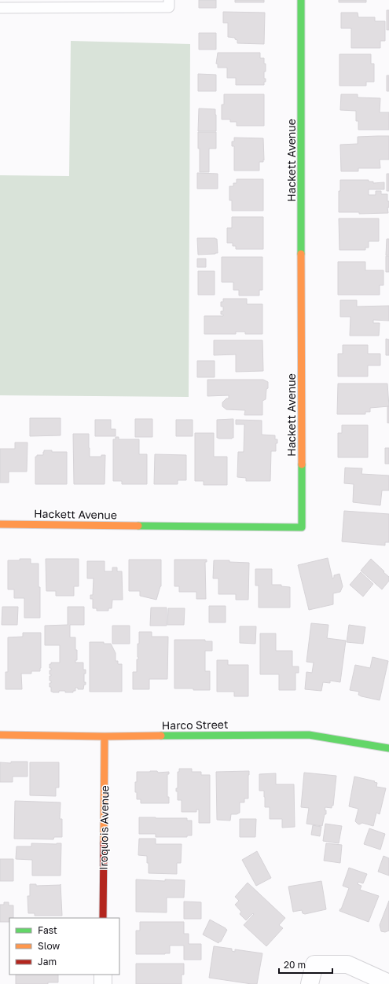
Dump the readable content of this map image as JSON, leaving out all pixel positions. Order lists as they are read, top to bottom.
{
  "streets": {
    "street": ["Hackett Avenue", "Harco Street", "Iroquois Avenue"]
  },
  "crossings": [
    ["Harco Street", "Iroquois Avenue"]
  ],
  "legend": ["Fast", "Slow", "Jam"],
  "scale_bar": "20 m"
}
